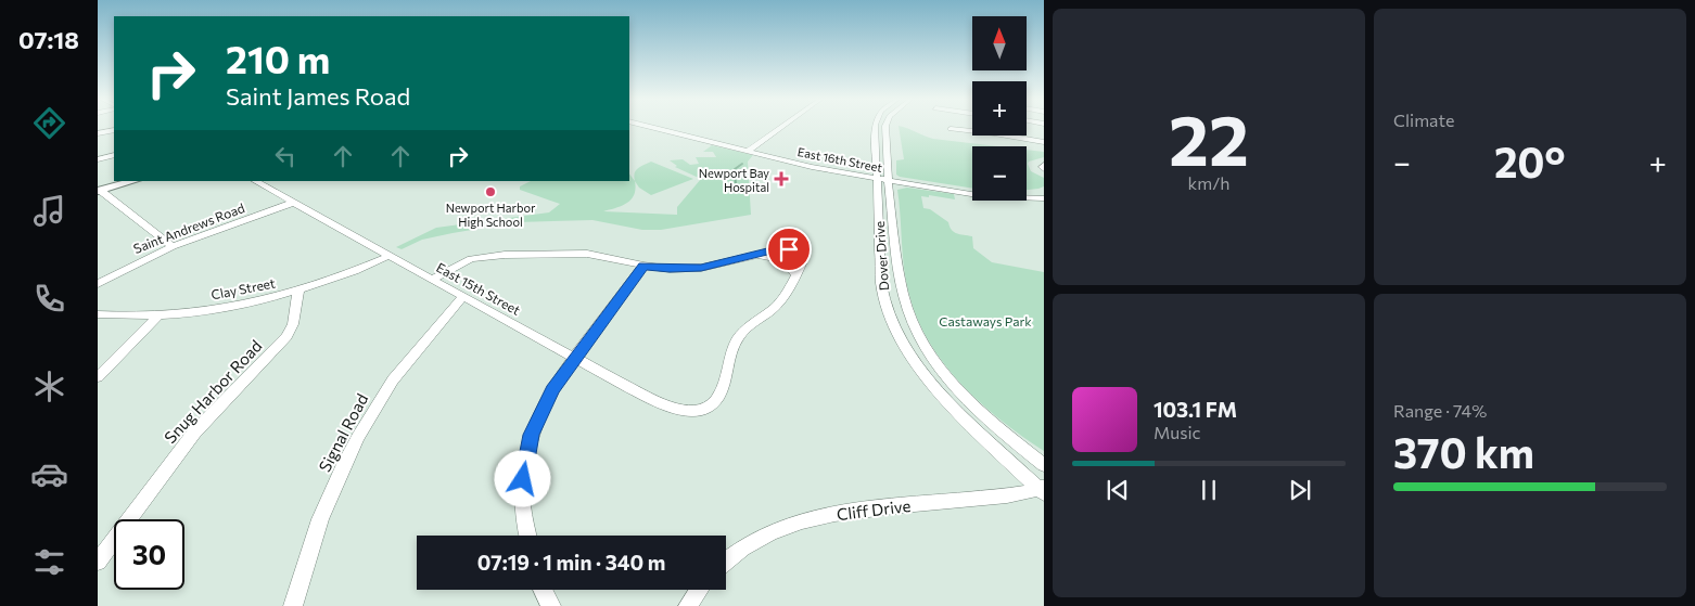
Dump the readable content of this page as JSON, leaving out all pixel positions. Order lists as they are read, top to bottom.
{
  "streets": {
    "street": [
      "East 16th Street",
      "Saint Andrews Road",
      "Dover Drive",
      "Clay Street",
      "East 15th Street",
      "Snug Harbor Road",
      "Signal Road",
      "Cliff Drive"
    ]
  },
  "crossings": [
    ["East 16th Street", "Dover Drive"],
    ["Saint Andrews Road", "East 15th Street"],
    ["Dover Drive", "Cliff Drive"],
    ["Clay Street", "East 15th Street"],
    ["Clay Street", "Snug Harbor Road"],
    ["East 15th Street", "Signal Road"]
  ],
  "parks": ["Castaways Park"],
  "places": {
    "health": ["Newport Bay Hospital"],
    "other": ["Newport Harbor High School"]
  },
  "north": "top",
  "page": {
    "tabs": "07:18",
    "tile": [
      ["22", "km/h"],
      "Climate",
      ["Range · 74%", "370 km"]
    ],
    "map_buttons": ["+", "−"],
    "turn": ["210 m", "Saint James Road"],
    "heat": ["−", "20°", "+"],
    "song": ["103.1 FM", "Music"],
    "limit": "30",
    "trip": "07:19 · 1 min · 340 m"
  }
}
